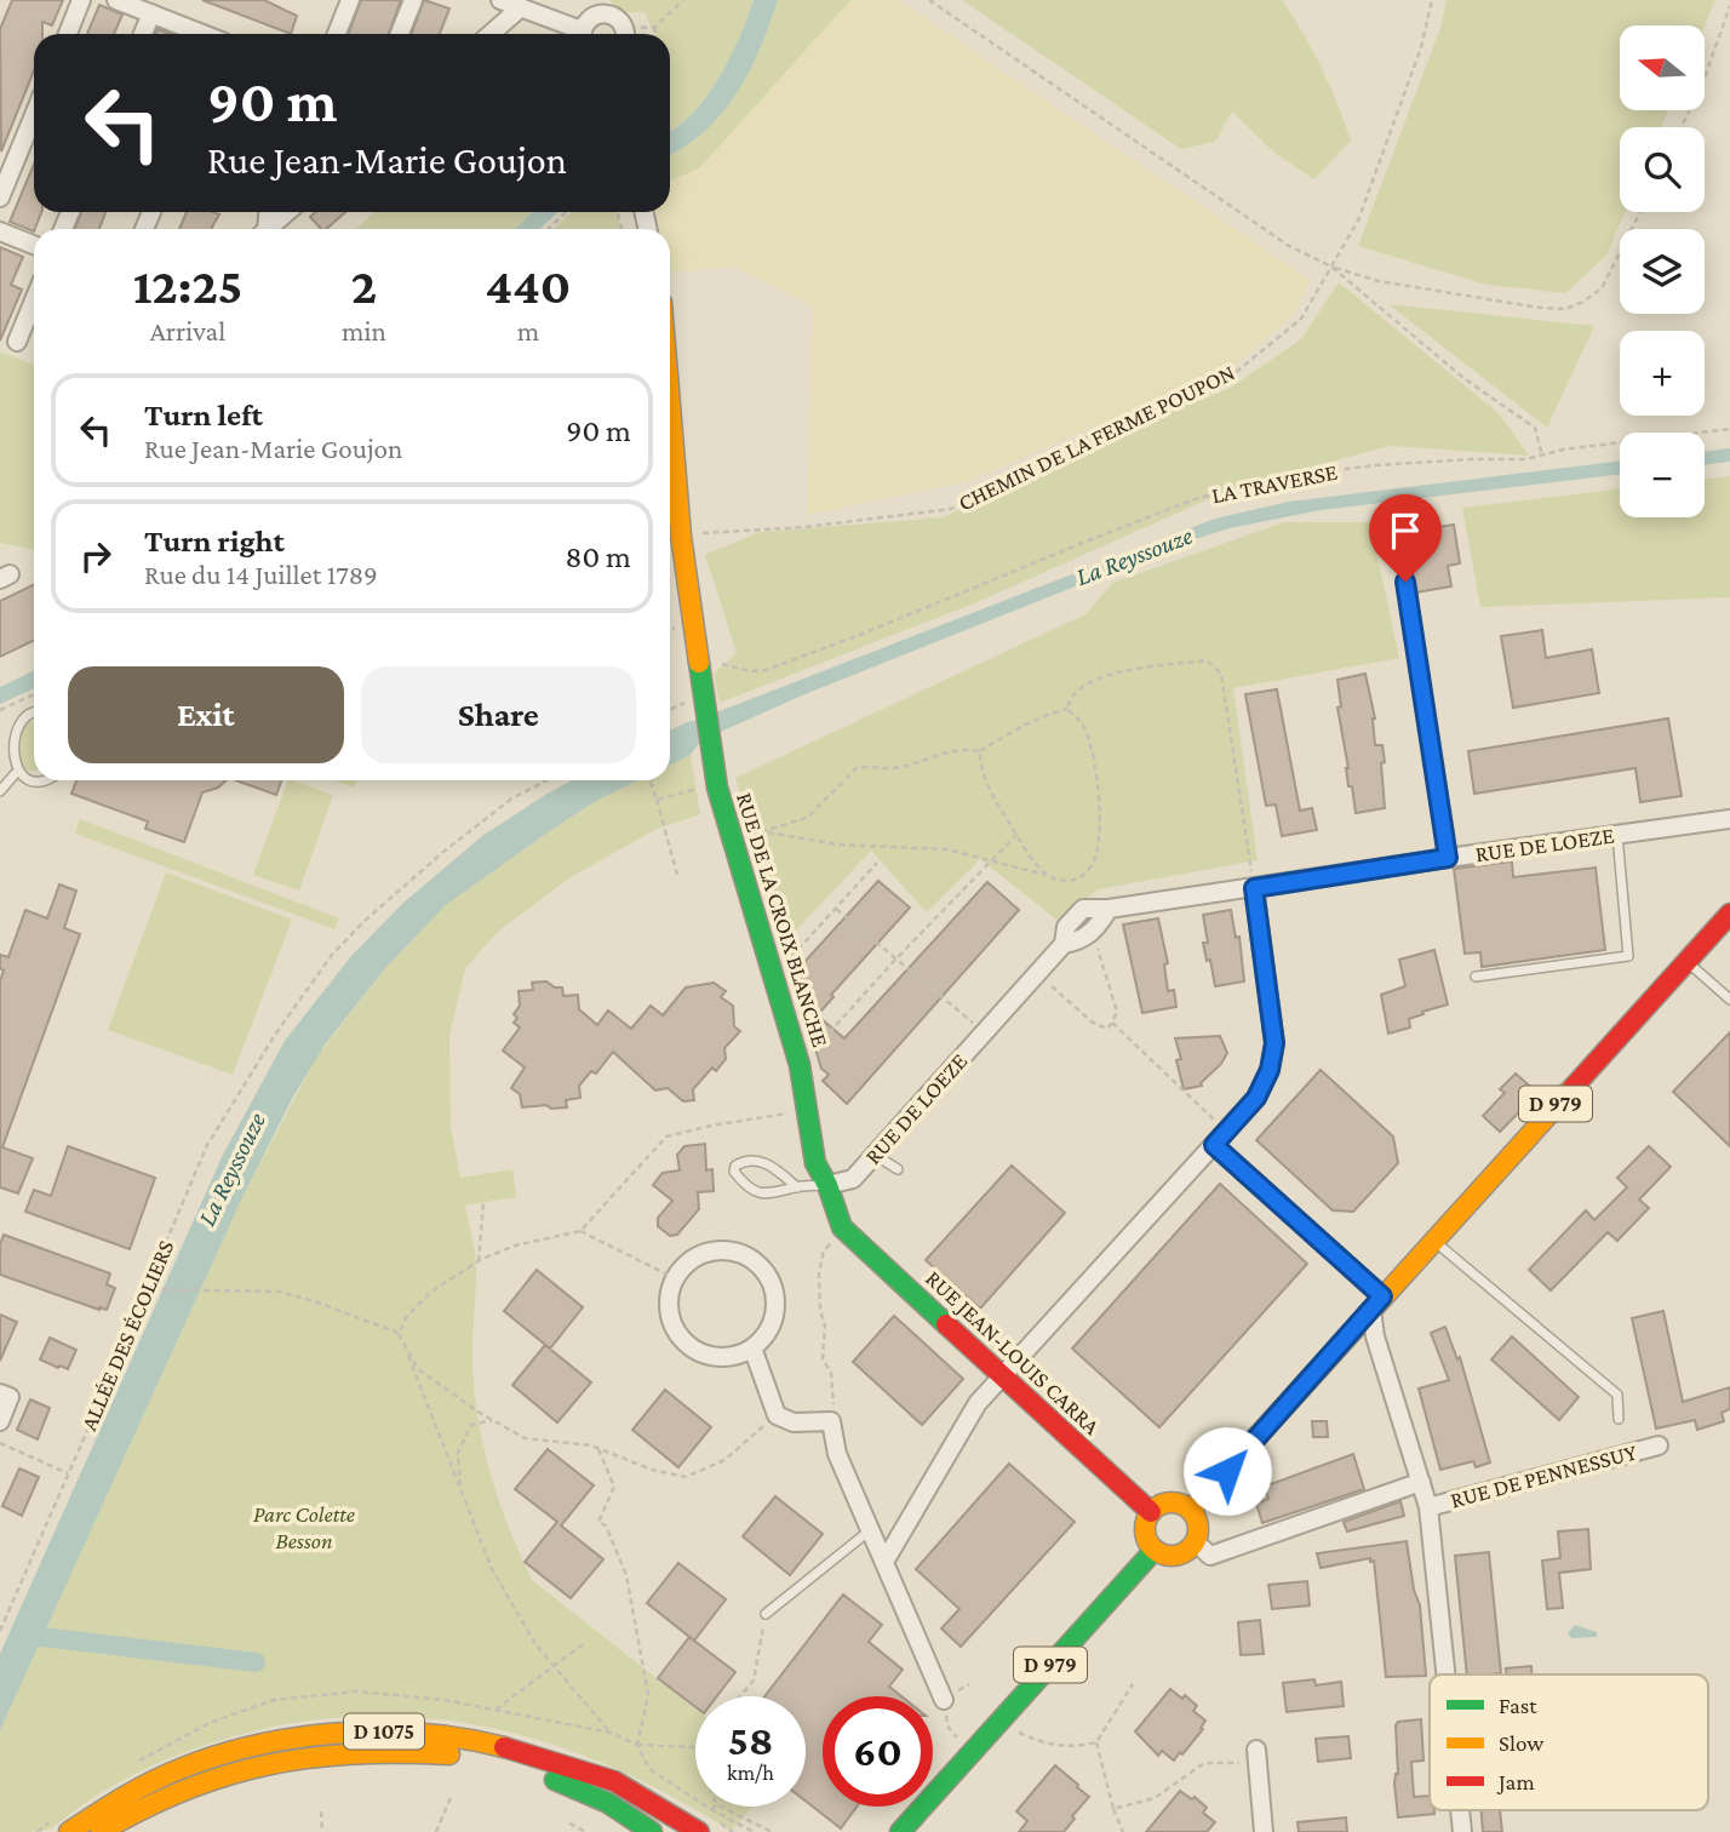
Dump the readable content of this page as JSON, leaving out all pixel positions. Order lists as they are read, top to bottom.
{
  "streets": {
    "main road": [
      "RUE DE LA CROIX BLANCHE",
      "D 979",
      "RUE JEAN-LOUIS CARRA",
      "D 1075"
    ],
    "street": ["RUE DE LOEZE", "RUE DE PENNESSUY"],
    "path": ["CHEMIN DE LA FERME POUPON", "LA TRAVERSE", "ALLÉE DES ÉCOLIERS"]
  },
  "crossings": [
    ["CHEMIN DE LA FERME POUPON", "RUE DE LA CROIX BLANCHE"],
    ["LA TRAVERSE", "RUE DE LA CROIX BLANCHE"],
    ["RUE DE LOEZE", "RUE DE LA CROIX BLANCHE"],
    ["RUE DE LA CROIX BLANCHE", "RUE JEAN-LOUIS CARRA"],
    ["D 979", "RUE JEAN-LOUIS CARRA"]
  ],
  "water": ["La Reyssouze"],
  "parks": ["Parc Colette Besson"],
  "legend": ["Fast", "Slow", "Jam"],
  "north": "left",
  "page": {
    "map_buttons": ["+", "−"],
    "turn": ["90 m", "Rue Jean-Marie Goujon"],
    "eta": [
      "12:25",
      "Arrival",
      "2",
      "min",
      "440",
      "m"
    ],
    "list": [
      {
        "name": "Turn left",
        "note": "Rue Jean-Marie Goujon",
        "value": "90 m"
      },
      {
        "name": "Turn right",
        "note": "Rue du 14 Juillet 1789",
        "value": "80 m"
      }
    ],
    "buttons": ["Exit", "Share"],
    "speed": "58 km/h",
    "limit": "60"
  }
}
